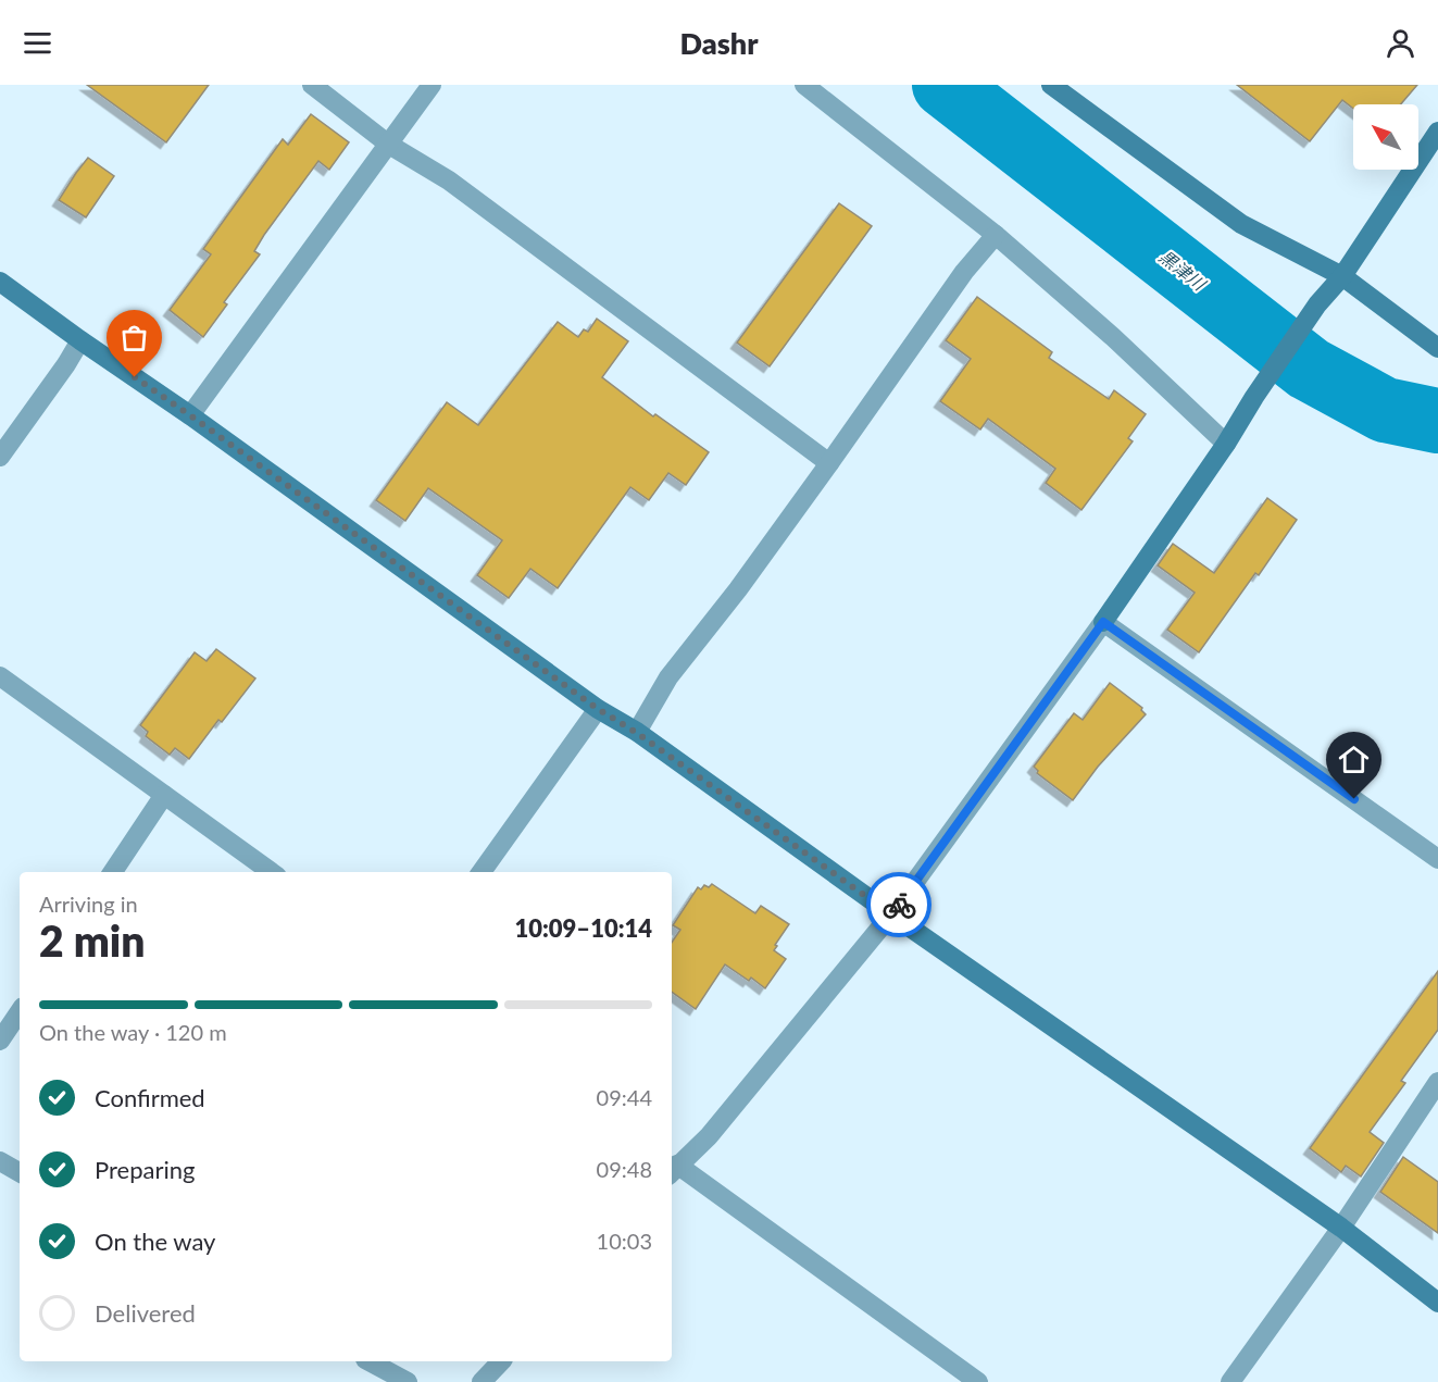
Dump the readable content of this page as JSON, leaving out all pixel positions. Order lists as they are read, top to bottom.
{
  "water": ["黒津川"],
  "north": "top left",
  "page": {
    "header": "Dashr",
    "heading": ["2 min", "Arriving in", "10:09–10:14"],
    "bar": "On the way · 120 m",
    "list": [
      ["Confirmed", "09:44"],
      ["Preparing", "09:48"],
      ["On the way", "10:03"],
      "Delivered"
    ]
  }
}
